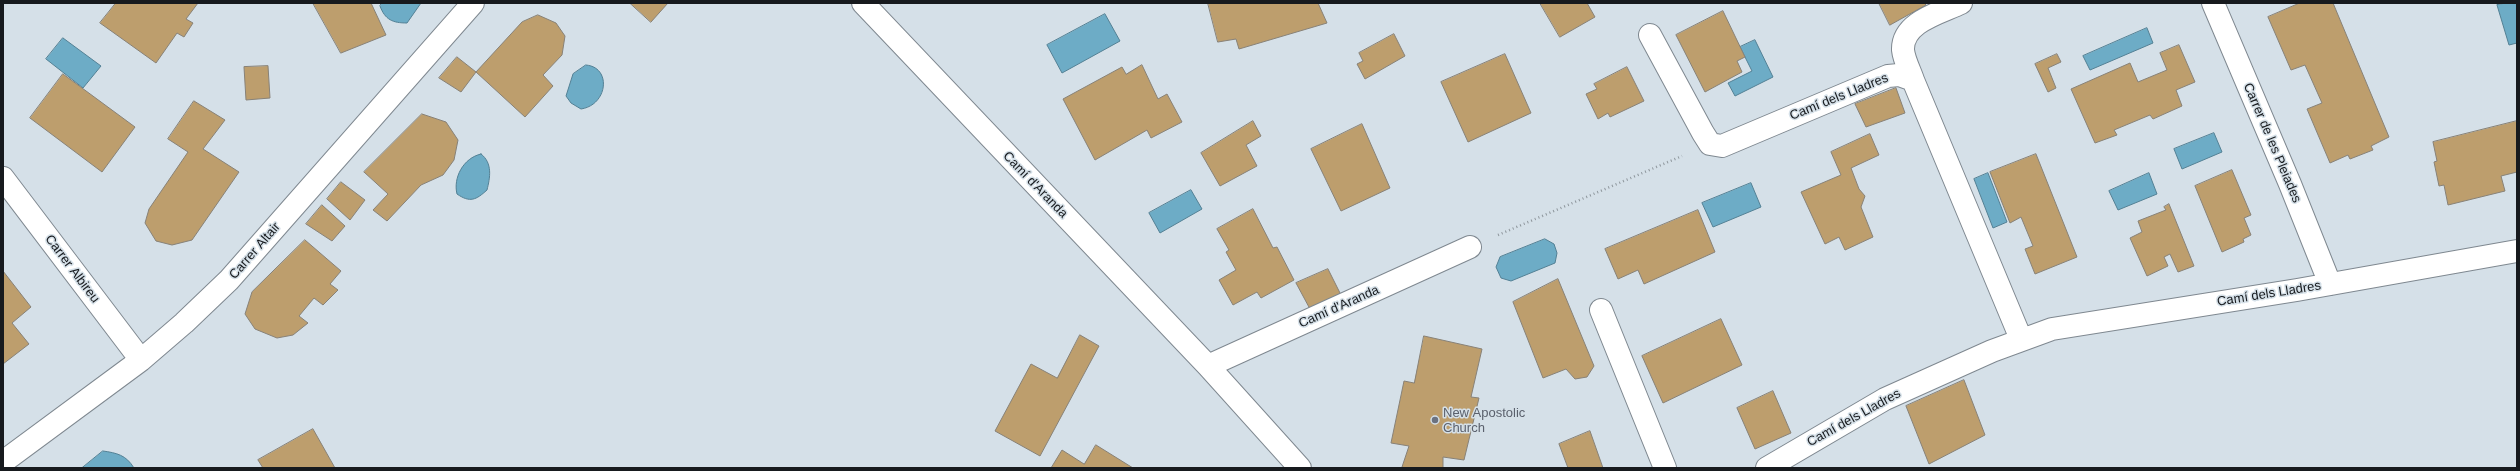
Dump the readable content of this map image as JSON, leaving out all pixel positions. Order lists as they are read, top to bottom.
{
  "streets": {
    "street": [
      "Camí dels Lladres",
      "Carrer de les Pleiades",
      "Camí d'Aranda",
      "Carrer Altair",
      "Carrer Albireu"
    ]
  },
  "crossings": [
    ["Camí dels Lladres", "Carrer de les Pleiades"],
    ["Carrer Altair", "Carrer Albireu"]
  ],
  "places": ["New Apostolic Church"]
}
